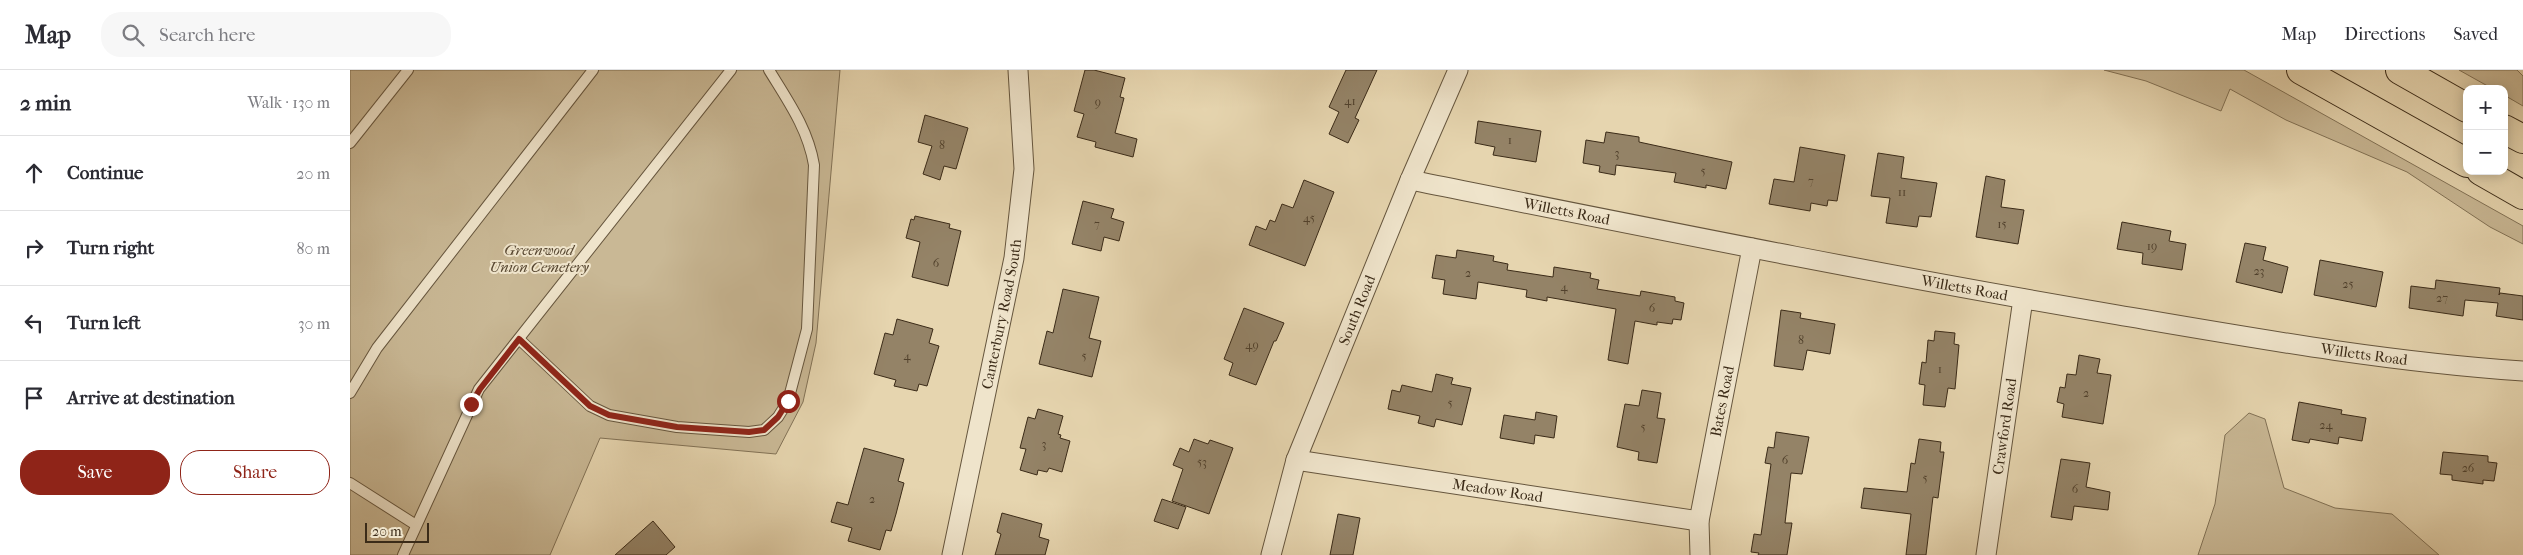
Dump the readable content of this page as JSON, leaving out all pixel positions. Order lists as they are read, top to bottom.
{
  "streets": {
    "street": [
      "Willetts Road",
      "South Road",
      "Canterbury Road South",
      "Bates Road",
      "Crawford Road",
      "Meadow Road"
    ]
  },
  "crossings": [
    ["Willetts Road", "South Road"],
    ["Willetts Road", "Bates Road"],
    ["Willetts Road", "Crawford Road"],
    ["South Road", "Meadow Road"],
    ["Bates Road", "Meadow Road"]
  ],
  "parks": ["Greenwood Union Cemetery"],
  "house_numbers": [
    "41",
    "9",
    "1",
    "8",
    "3",
    "5",
    "7",
    "11",
    "45",
    "7",
    "15",
    "19",
    "6",
    "23",
    "2",
    "25",
    "4",
    "27",
    "6",
    "8",
    "49",
    "4",
    "5",
    "1",
    "2",
    "5",
    "24",
    "5",
    "3",
    "6",
    "53",
    "26",
    "5",
    "6",
    "2"
  ],
  "scale_bar": "20 m",
  "page": {
    "header": "Map",
    "search": "Search here",
    "nav": ["Map", "Directions", "Saved"],
    "heading": ["2 min", "Walk · 130 m"],
    "map_buttons": ["+", "−"],
    "list": [
      ["Continue", "20 m"],
      ["Turn right", "80 m"],
      ["Turn left", "30 m"],
      "Arrive at destination"
    ],
    "buttons": ["Save", "Share"],
    "scale": "20 m"
  }
}
